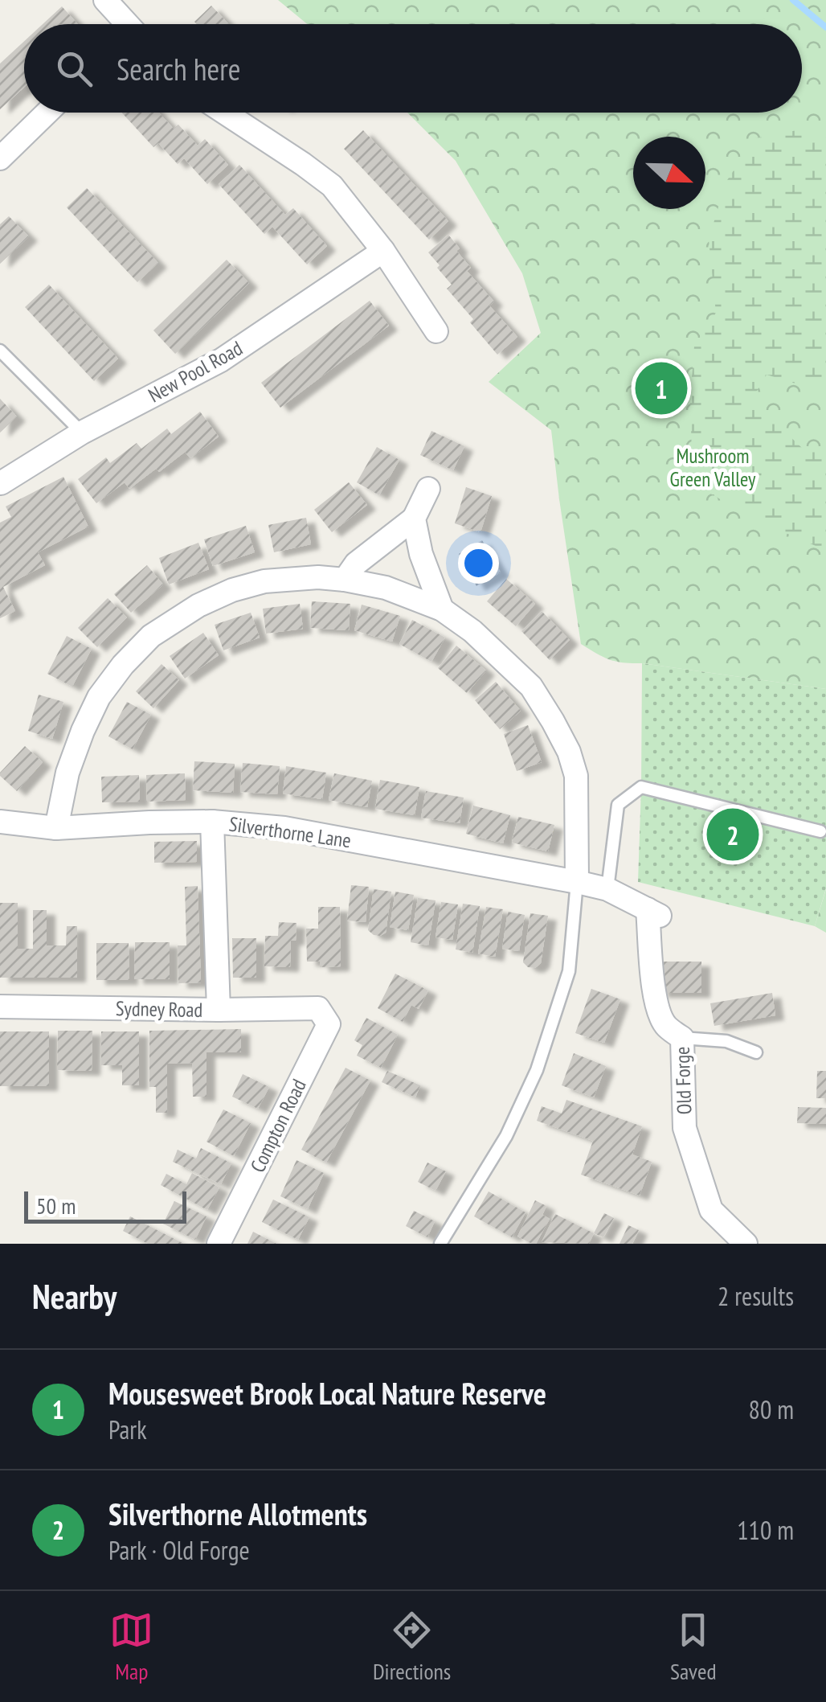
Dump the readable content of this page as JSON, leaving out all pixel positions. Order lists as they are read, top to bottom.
{
  "streets": {
    "street": [
      "New Pool Road",
      "Silverthorne Lane",
      "Sydney Road",
      "Old Forge",
      "Compton Road"
    ]
  },
  "crossings": [
    ["Silverthorne Lane", "Old Forge"],
    ["Sydney Road", "Compton Road"]
  ],
  "parks": ["Mushroom Green Valley"],
  "scale_bar": "50 m",
  "north": "right",
  "page": {
    "search": "Search here",
    "pins": ["1", "2"],
    "scale": "50 m",
    "heading": ["Nearby", "2 results"],
    "list": [
      {
        "mark": "1",
        "name": "Mousesweet Brook Local Nature Reserve",
        "note": "Park",
        "value": "80 m"
      },
      {
        "mark": "2",
        "name": "Silverthorne Allotments",
        "note": "Park · Old Forge",
        "value": "110 m"
      }
    ],
    "nav": ["Map", "Directions", "Saved"]
  }
}
